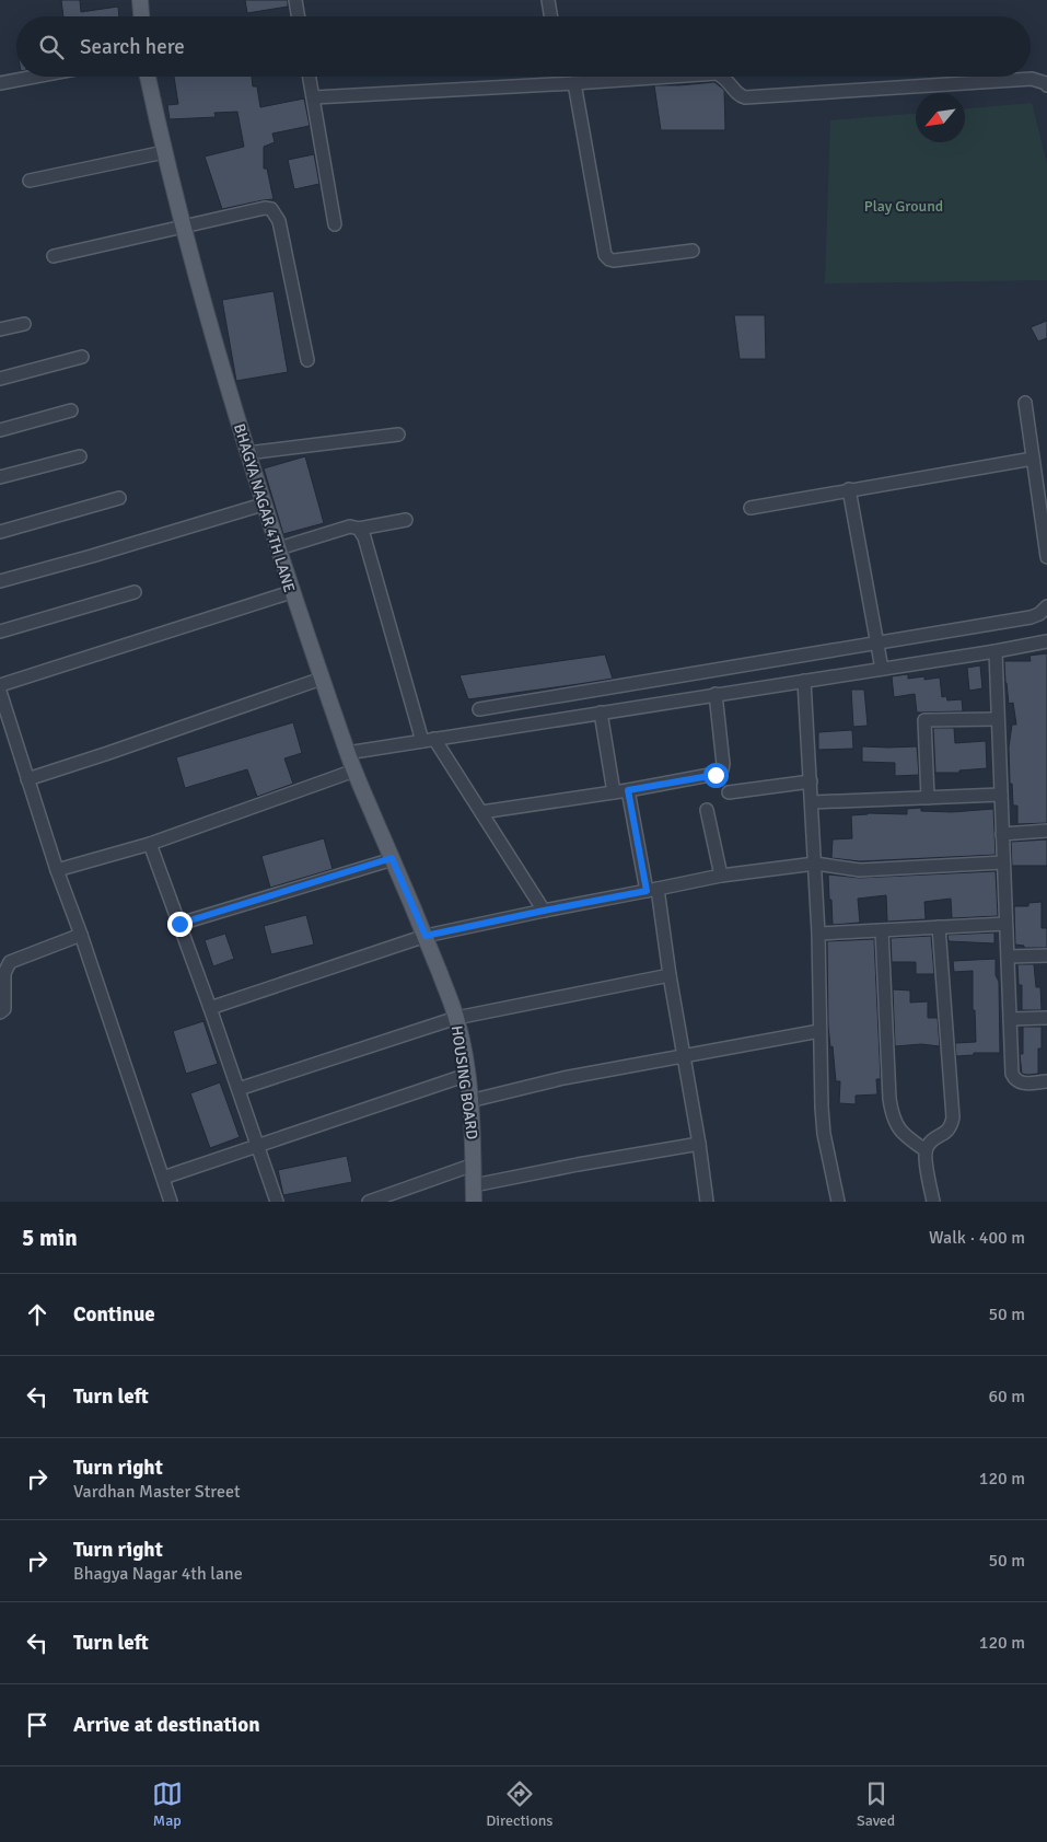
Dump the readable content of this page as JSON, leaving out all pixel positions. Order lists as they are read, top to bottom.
{
  "streets": {
    "main road": ["BHAGYA NAGAR 4TH LANE", "HOUSING BOARD"]
  },
  "crossings": [
    ["BHAGYA NAGAR 4TH LANE", "HOUSING BOARD"]
  ],
  "parks": ["Play Ground"],
  "north": "bottom left",
  "page": {
    "search": "Search here",
    "heading": ["5 min", "Walk · 400 m"],
    "list": [
      ["Continue", "50 m"],
      ["Turn left", "60 m"],
      ["Turn right", "Vardhan Master Street", "120 m"],
      ["Turn right", "Bhagya Nagar 4th lane", "50 m"],
      ["Turn left", "120 m"],
      "Arrive at destination"
    ],
    "nav": ["Map", "Directions", "Saved"]
  }
}
